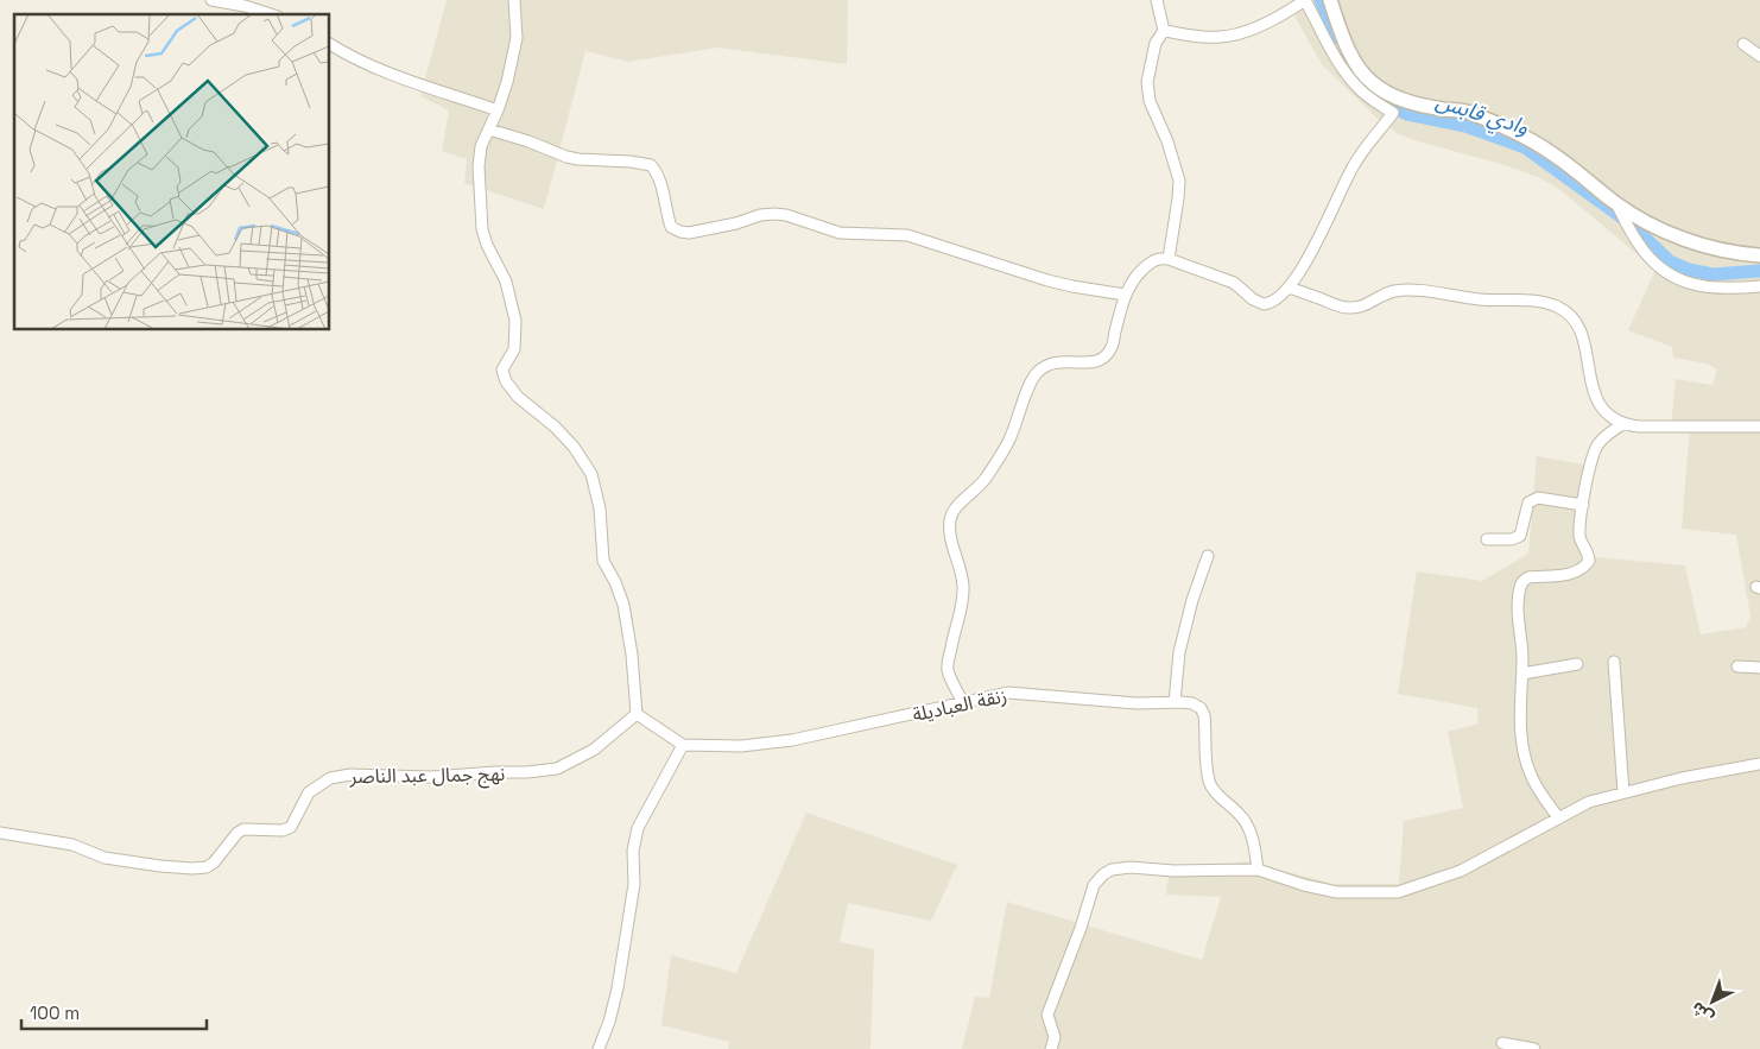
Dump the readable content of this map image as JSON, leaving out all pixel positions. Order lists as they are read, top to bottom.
{
  "streets": {
    "street": ["زنقة العباديلة", "نهج جمال عبد الناصر"]
  },
  "water": ["وادي قابس"],
  "scale_bar": "100 m",
  "north": "bottom left"
}
